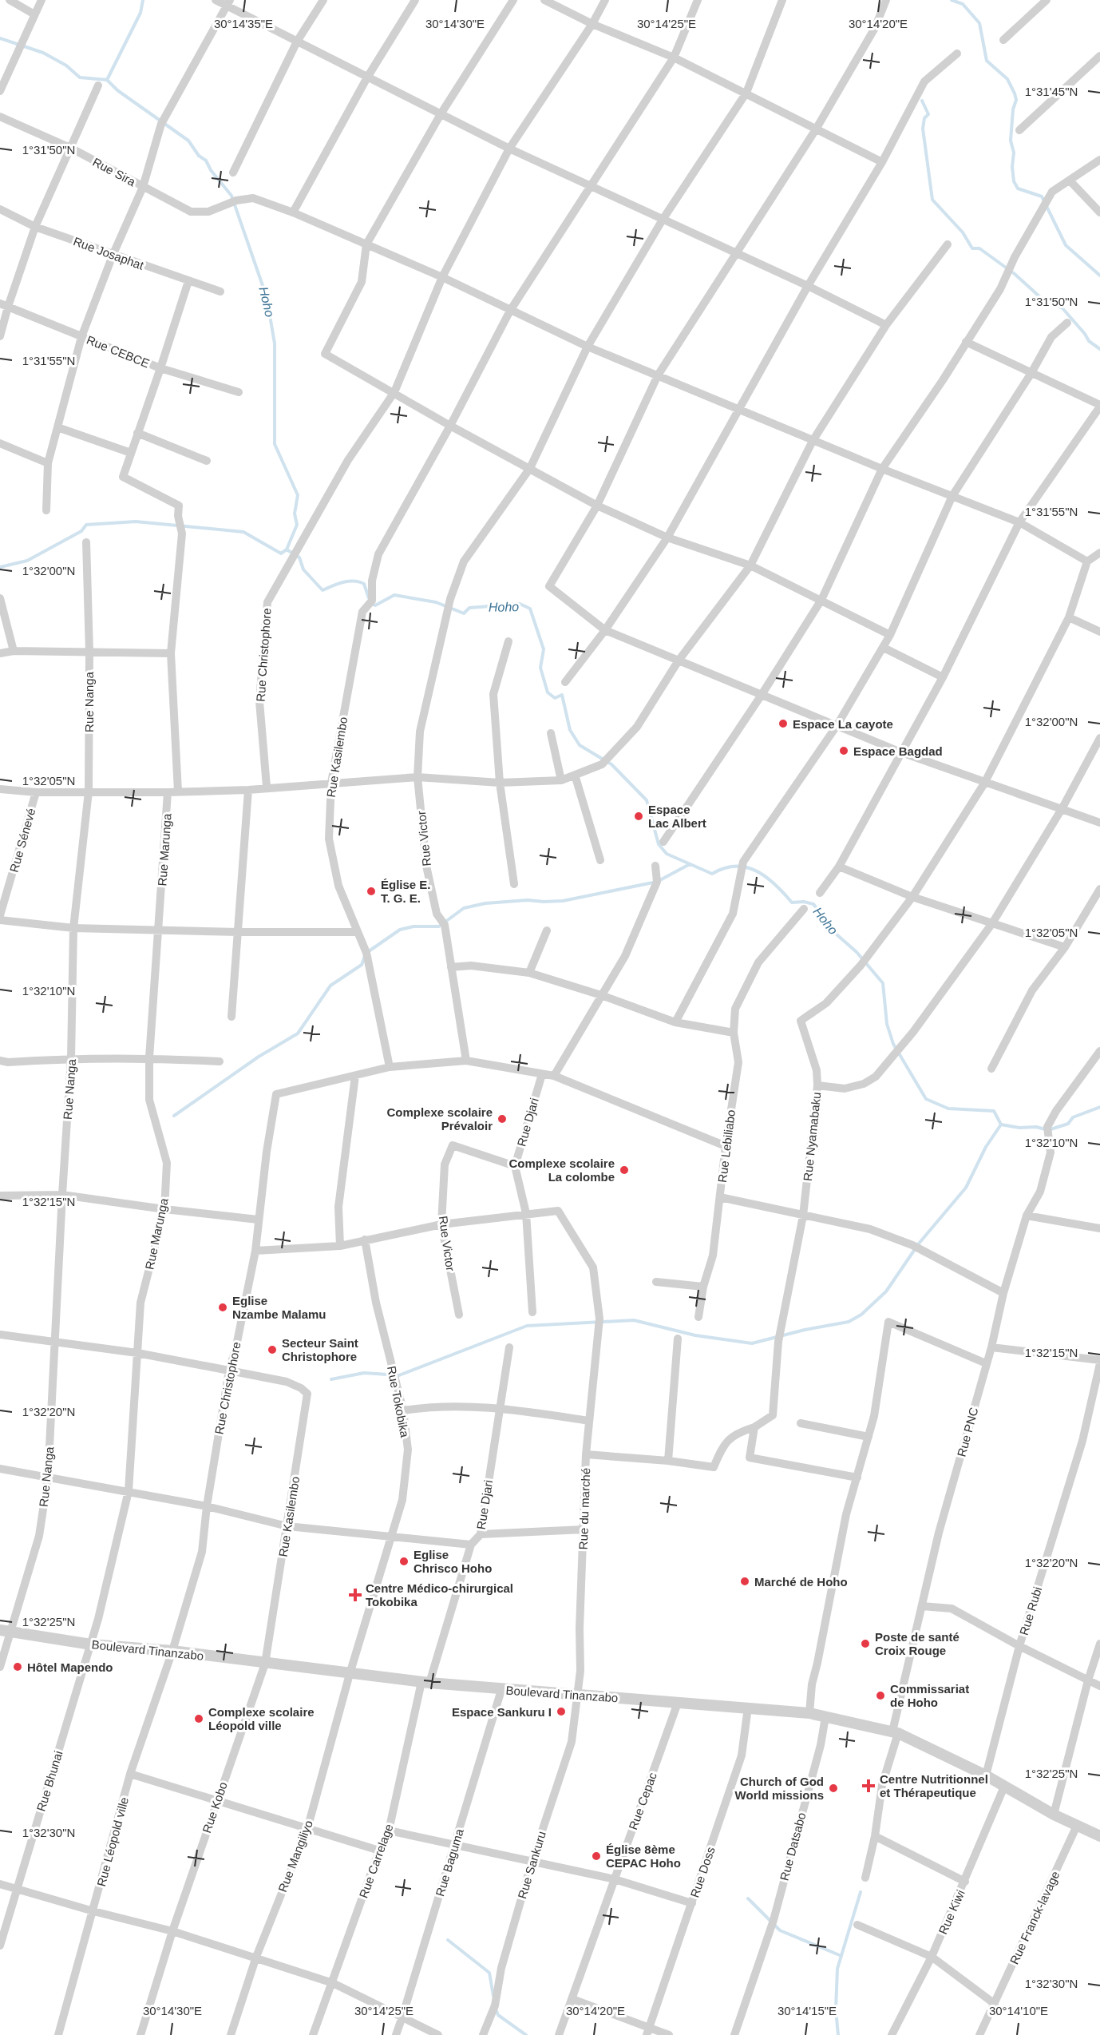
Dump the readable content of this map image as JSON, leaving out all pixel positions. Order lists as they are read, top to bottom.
{
  "streets": {
    "street": [
      "Rue Sira",
      "Rue Josaphat",
      "Rue CEBCE",
      "Rue Christophore",
      "Rue Nanga",
      "Rue Kasilembo",
      "Rue Victor",
      "Rue Sénevé",
      "Rue Marunga",
      "Rue Djari",
      "Rue Nyamabaku",
      "Rue Lebiliabo",
      "Rue Tokobika",
      "Rue PNC",
      "Rue du marché",
      "Rue Rubi",
      "Boulevard Tinanzabo",
      "Rue Bhunai",
      "Rue Cepac",
      "Rue Kobo",
      "Rue Léopold ville",
      "Rue Datsabo",
      "Rue Mangiliyo",
      "Rue Carrelage",
      "Rue Baguma",
      "Rue Sankuru",
      "Rue Doss",
      "Rue Kiwi",
      "Rue Franck-lavage"
    ]
  },
  "crossings": [
    ["Rue Christophore", "Rue Kasilembo"],
    ["Rue Christophore", "Boulevard Tinanzabo"],
    ["Rue Christophore", "Rue Léopold ville"],
    ["Rue Nanga", "Boulevard Tinanzabo"],
    ["Rue Kasilembo", "Boulevard Tinanzabo"],
    ["Rue Kasilembo", "Rue Kobo"],
    ["Rue Victor", "Rue Djari"],
    ["Rue Marunga", "Boulevard Tinanzabo"],
    ["Rue Marunga", "Rue Bhunai"],
    ["Rue Djari", "Rue du marché"],
    ["Rue Djari", "Boulevard Tinanzabo"],
    ["Rue Djari", "Rue Carrelage"],
    ["Rue Tokobika", "Boulevard Tinanzabo"],
    ["Rue Tokobika", "Rue Mangiliyo"],
    ["Rue PNC", "Boulevard Tinanzabo"],
    ["Rue du marché", "Boulevard Tinanzabo"],
    ["Rue du marché", "Rue Sankuru"],
    ["Rue Rubi", "Boulevard Tinanzabo"],
    ["Boulevard Tinanzabo", "Rue Bhunai"],
    ["Boulevard Tinanzabo", "Rue Cepac"],
    ["Boulevard Tinanzabo", "Rue Kobo"],
    ["Boulevard Tinanzabo", "Rue Léopold ville"],
    ["Boulevard Tinanzabo", "Rue Datsabo"],
    ["Boulevard Tinanzabo", "Rue Mangiliyo"],
    ["Boulevard Tinanzabo", "Rue Carrelage"],
    ["Boulevard Tinanzabo", "Rue Baguma"],
    ["Boulevard Tinanzabo", "Rue Sankuru"],
    ["Boulevard Tinanzabo", "Rue Doss"],
    ["Boulevard Tinanzabo", "Rue Kiwi"],
    ["Boulevard Tinanzabo", "Rue Franck-lavage"]
  ],
  "water": ["Hoho"],
  "places": {
    "other": [
      "Espace La cayote",
      "Espace Bagdad",
      "Espace Lac Albert",
      "Église E. T. G. E.",
      "Complexe scolaire Prévaloir",
      "Complexe scolaire La colombe",
      "Eglise Nzambe Malamu",
      "Secteur Saint Christophore",
      "Eglise Chrisco Hoho",
      "Marché de Hoho",
      "Poste de santé Croix Rouge",
      "Hôtel Mapendo",
      "Commissariat de Hoho",
      "Espace Sankuru I",
      "Complexe scolaire Léopold ville",
      "Church of God World missions",
      "Église 8ème CEPAC Hoho"
    ],
    "health": ["Centre Médico-chirurgical Tokobika", "Centre Nutritionnel et Thérapeutique"]
  },
  "coordinates": [
    "30°14'35\"E",
    "30°14'30\"E",
    "30°14'25\"E",
    "30°14'20\"E",
    "1°31'45\"N",
    "1°31'50\"N",
    "1°31'55\"N",
    "1°32'00\"N",
    "1°32'05\"N",
    "1°32'10\"N",
    "1°32'15\"N",
    "1°32'20\"N",
    "1°32'25\"N",
    "1°32'30\"N",
    "30°14'15\"E",
    "30°14'10\"E"
  ]
}
